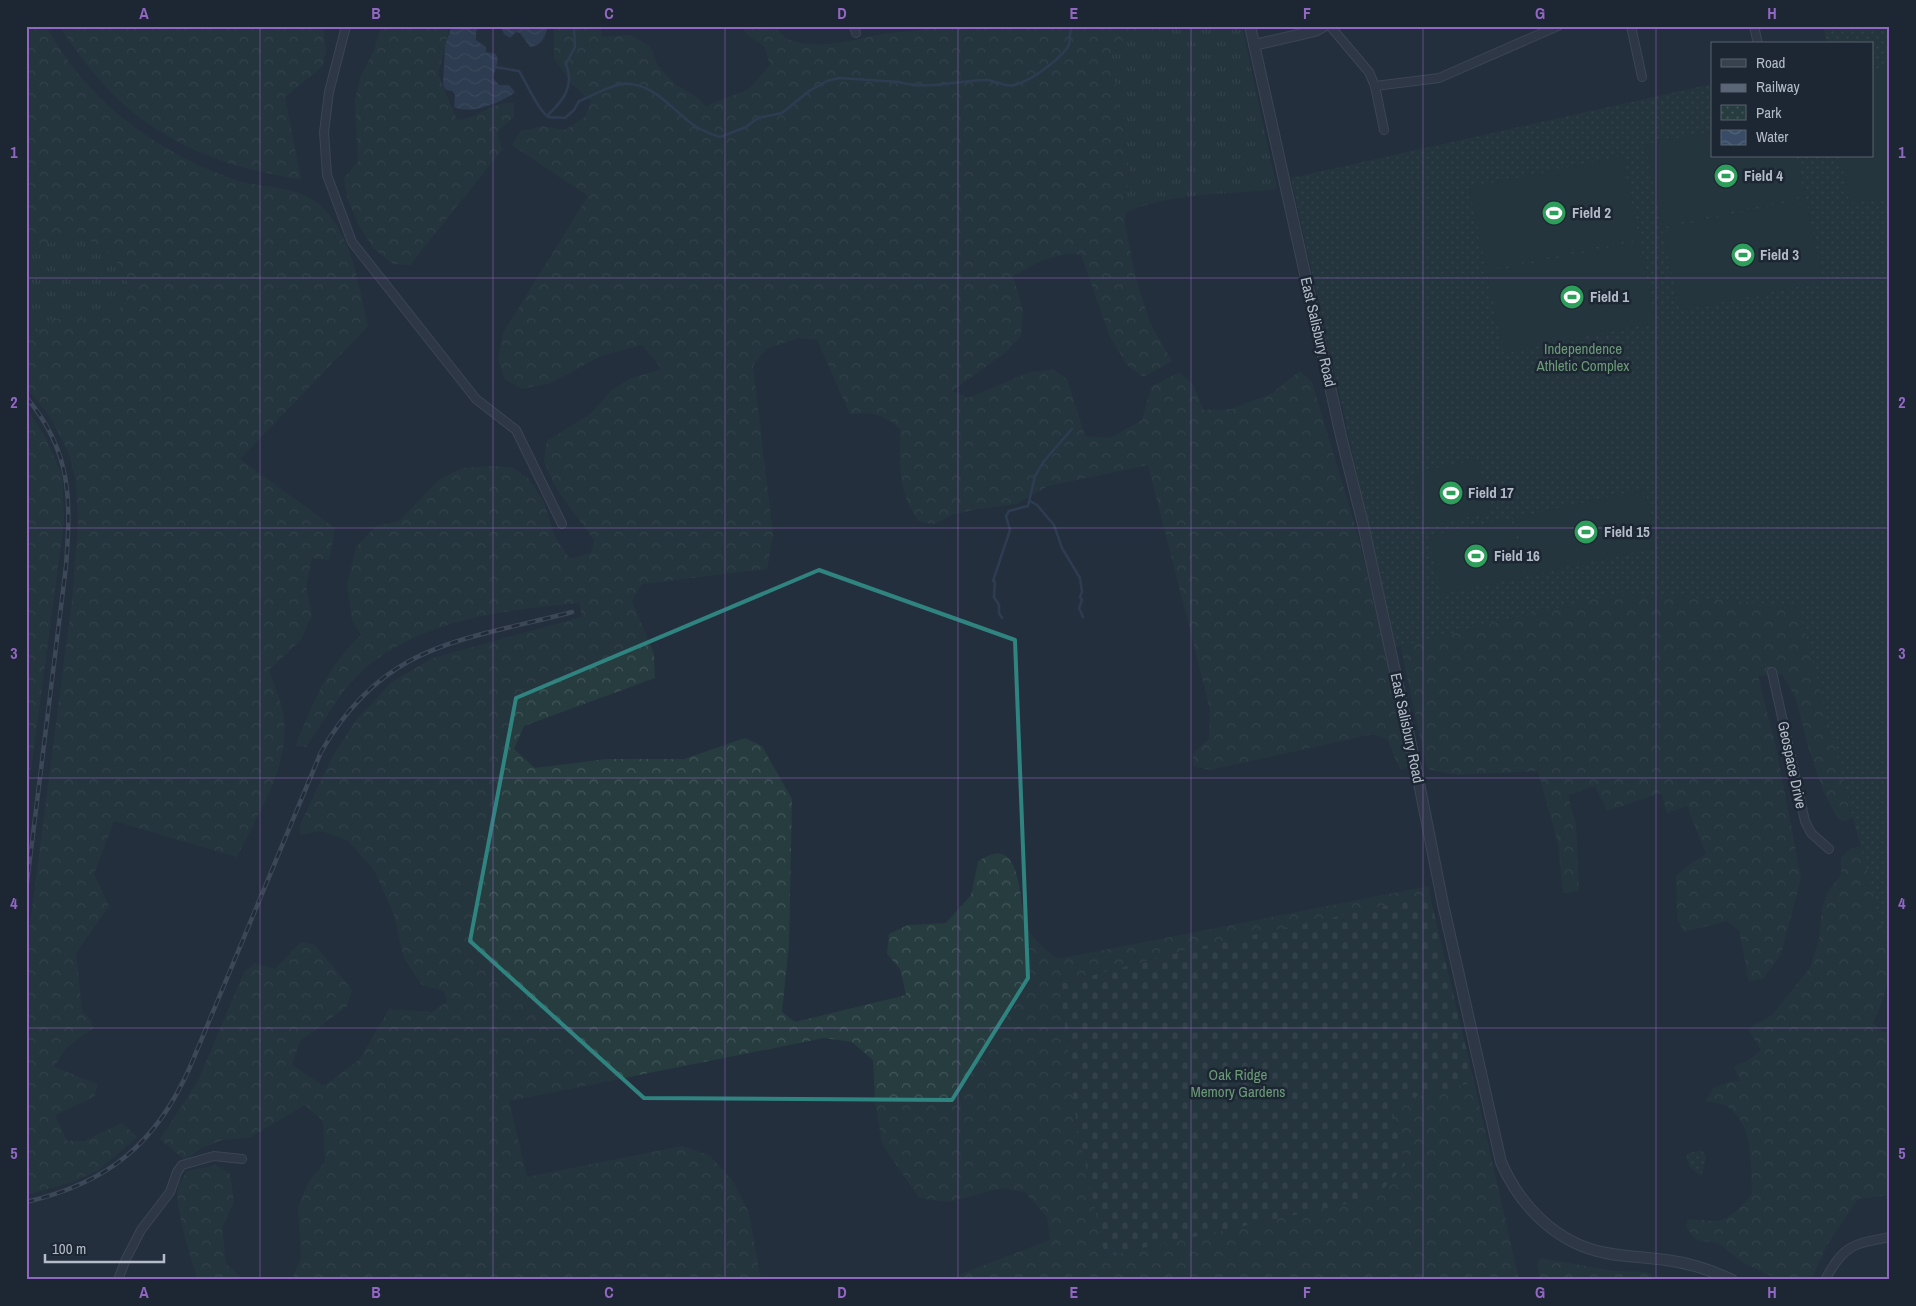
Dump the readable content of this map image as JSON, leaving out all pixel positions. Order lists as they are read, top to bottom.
{
  "streets": {
    "street": ["East Salisbury Road", "Geospace Drive"]
  },
  "parks": ["Independence Athletic Complex", "Oak Ridge Memory Gardens"],
  "places": {
    "sports": [
      "Field 4",
      "Field 2",
      "Field 3",
      "Field 1",
      "Field 17",
      "Field 15",
      "Field 16"
    ]
  },
  "legend": [
    "Road",
    "Railway",
    "Park",
    "Water"
  ],
  "scale_bar": "100 m",
  "grid": {
    "columns": [
      "A",
      "B",
      "C",
      "D",
      "E",
      "F",
      "G",
      "H"
    ],
    "rows": [
      "1",
      "2",
      "3",
      "4",
      "5"
    ]
  }
}
